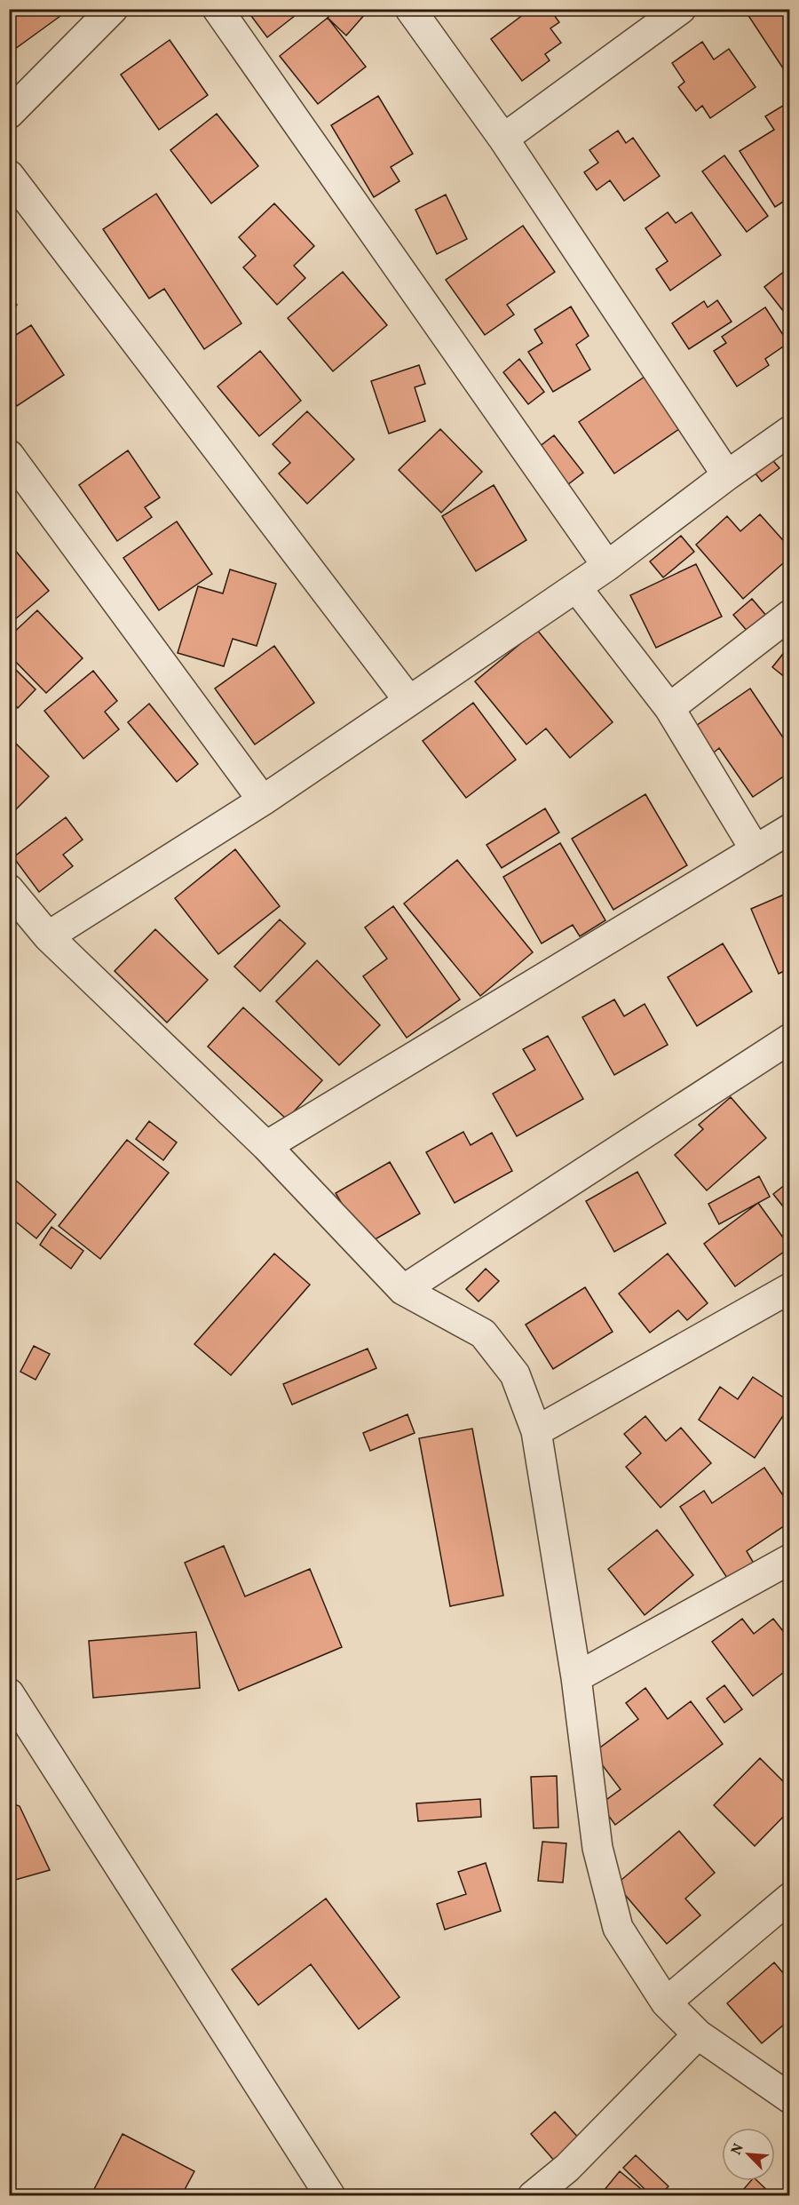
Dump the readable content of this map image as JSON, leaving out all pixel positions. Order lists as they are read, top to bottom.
{
  "north": "top left"
}
